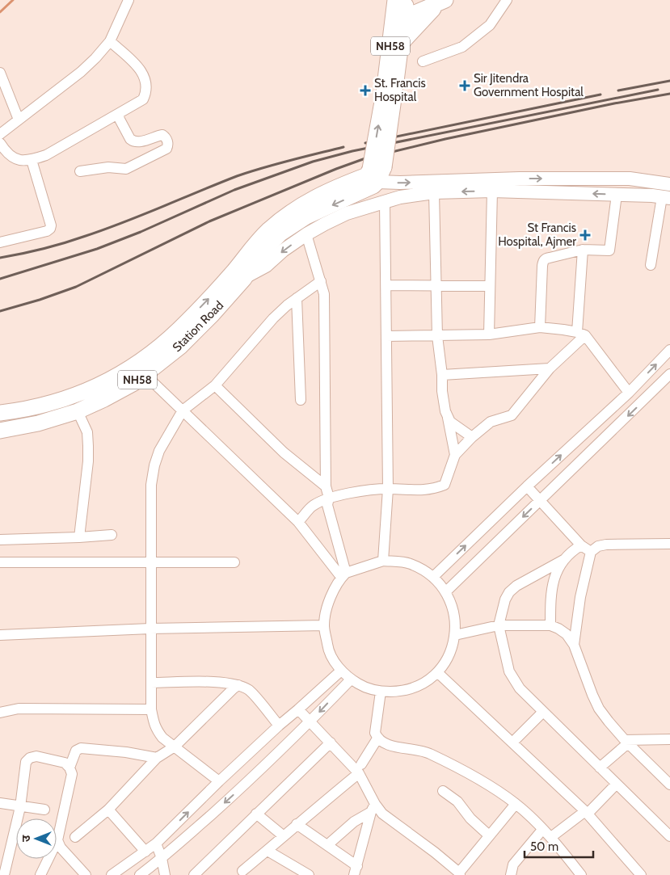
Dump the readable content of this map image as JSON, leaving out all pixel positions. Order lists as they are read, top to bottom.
{
  "streets": {
    "highway": ["NH58", "Station Road"]
  },
  "crossings": [
    ["NH58", "Station Road"]
  ],
  "places": {
    "health": ["Sir Jitendra Government Hospital", "St. Francis Hospital", "St Francis Hospital, Ajmer"]
  },
  "scale_bar": "50 m",
  "north": "left"
}
